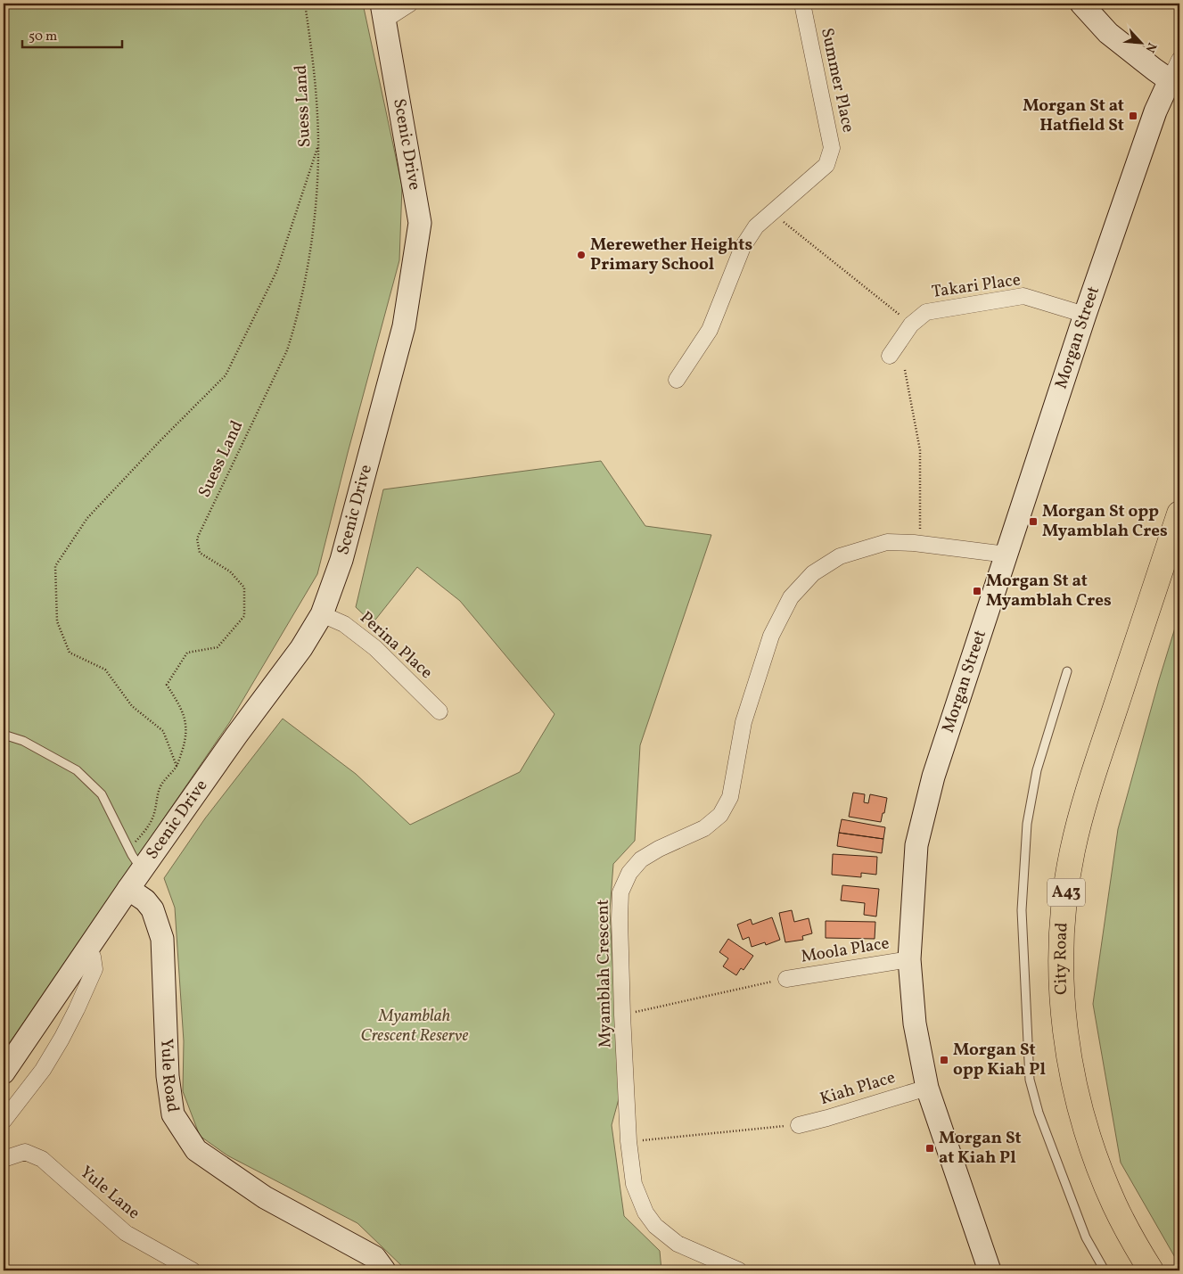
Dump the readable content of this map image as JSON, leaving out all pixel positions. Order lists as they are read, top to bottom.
{
  "streets": {
    "highway": ["A43", "City Road"],
    "street": [
      "Summer Place",
      "Scenic Drive",
      "Takari Place",
      "Morgan Street",
      "Perina Place",
      "Moola Place",
      "Myamblah Crescent",
      "Yule Road",
      "Kiah Place",
      "Yule Lane"
    ],
    "path": ["Suess Land"]
  },
  "crossings": [
    ["Scenic Drive", "Perina Place"],
    ["Scenic Drive", "Yule Road"],
    ["Takari Place", "Morgan Street"],
    ["Morgan Street", "Moola Place"],
    ["Morgan Street", "Myamblah Crescent"],
    ["Morgan Street", "Kiah Place"]
  ],
  "parks": ["Myamblah Crescent Reserve"],
  "places": {
    "transit": [
      "Morgan St at Hatfield St",
      "Morgan St opp Myamblah Cres",
      "Morgan St at Myamblah Cres",
      "Morgan St opp Kiah Pl",
      "Morgan St at Kiah Pl"
    ],
    "other": ["Merewether Heights Primary School"]
  },
  "scale_bar": "50 m",
  "north": "bottom right"
}
